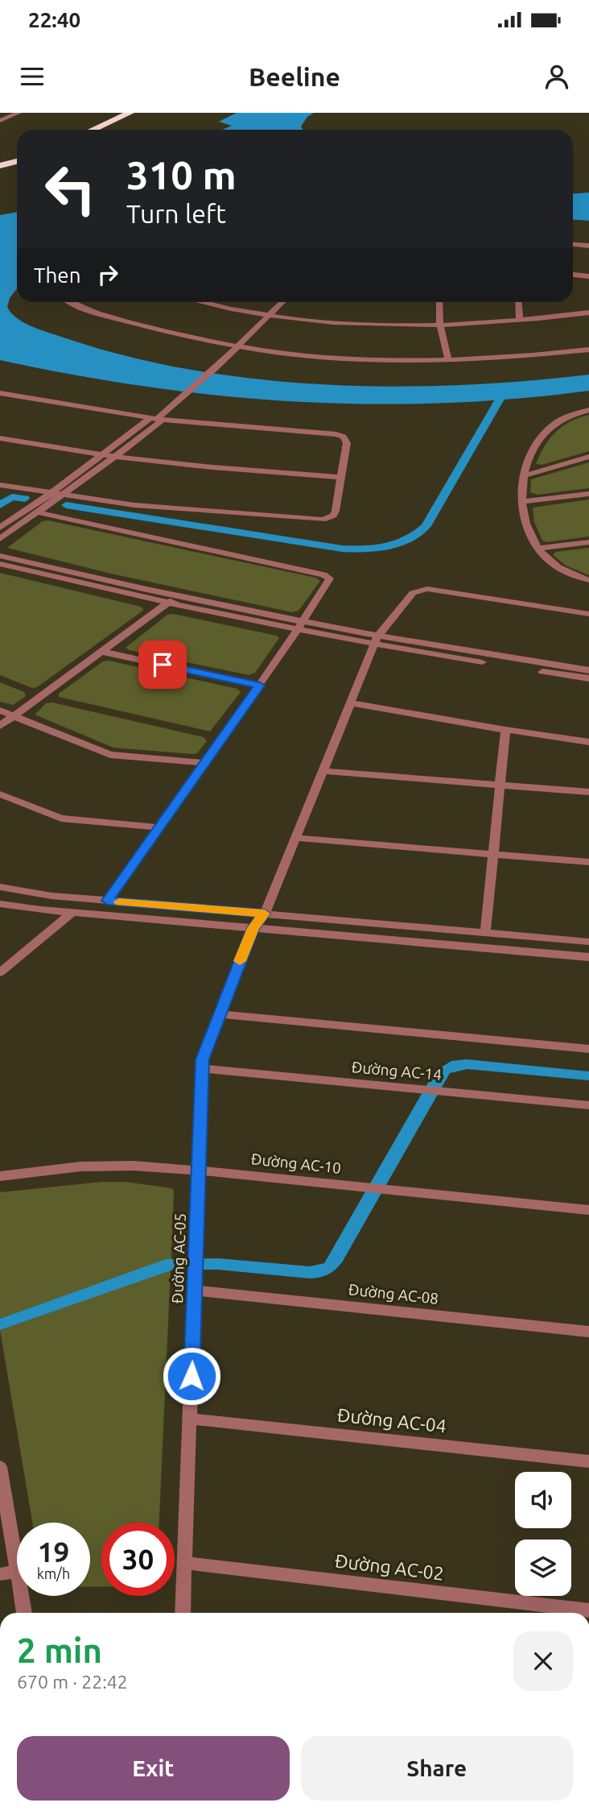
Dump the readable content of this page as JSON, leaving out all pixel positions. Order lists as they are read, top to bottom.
{
  "streets": {
    "street": [
      "Đường AC-14",
      "Đường AC-10",
      "Đường AC-05",
      "Đường AC-08",
      "Đường AC-04",
      "Đường AC-02"
    ]
  },
  "crossings": [
    ["Đường AC-14", "Đường AC-05"],
    ["Đường AC-10", "Đường AC-05"],
    ["Đường AC-05", "Đường AC-08"],
    ["Đường AC-05", "Đường AC-04"],
    ["Đường AC-05", "Đường AC-02"]
  ],
  "page": {
    "status": "22:40",
    "header": "Beeline",
    "turn": ["310 m", "Turn left"],
    "then": "Then",
    "speed": "19 km/h",
    "limit": "30",
    "heading": ["2 min", "670 m · 22:42"],
    "buttons": ["Exit", "Share"]
  }
}
